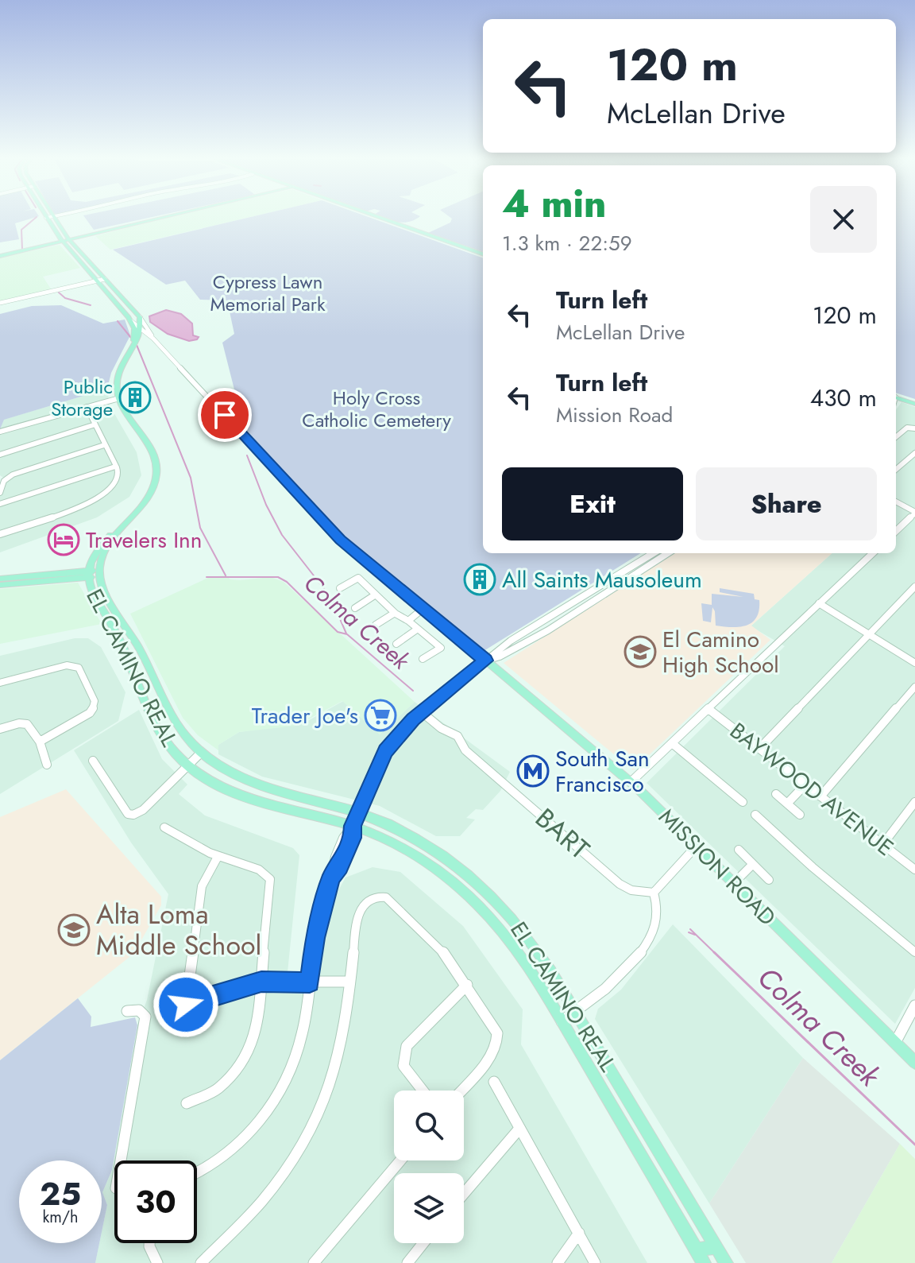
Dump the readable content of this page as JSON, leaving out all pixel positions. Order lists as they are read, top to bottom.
{
  "streets": {
    "main road": ["EL CAMINO REAL", "MISSION ROAD"],
    "street": ["BAYWOOD AVENUE", "BART"]
  },
  "water": ["Colma Creek"],
  "parks": ["Cypress Lawn Memorial Park", "Holy Cross Catholic Cemetery"],
  "places": {
    "building": ["Public Storage", "All Saints Mausoleum"],
    "hotel": ["Travelers Inn"],
    "school or university": ["El Camino High School", "Alta Loma Middle School"],
    "supermarket": ["Trader Joe's"],
    "metro station": ["South San Francisco"]
  },
  "page": {
    "turn": ["120 m", "McLellan Drive"],
    "heading": ["4 min", "1.3 km · 22:59"],
    "list": [
      {
        "name": "Turn left",
        "note": "McLellan Drive",
        "value": "120 m"
      },
      {
        "name": "Turn left",
        "note": "Mission Road",
        "value": "430 m"
      }
    ],
    "buttons": ["Exit", "Share"],
    "speed": "25 km/h",
    "limit": "30"
  }
}
